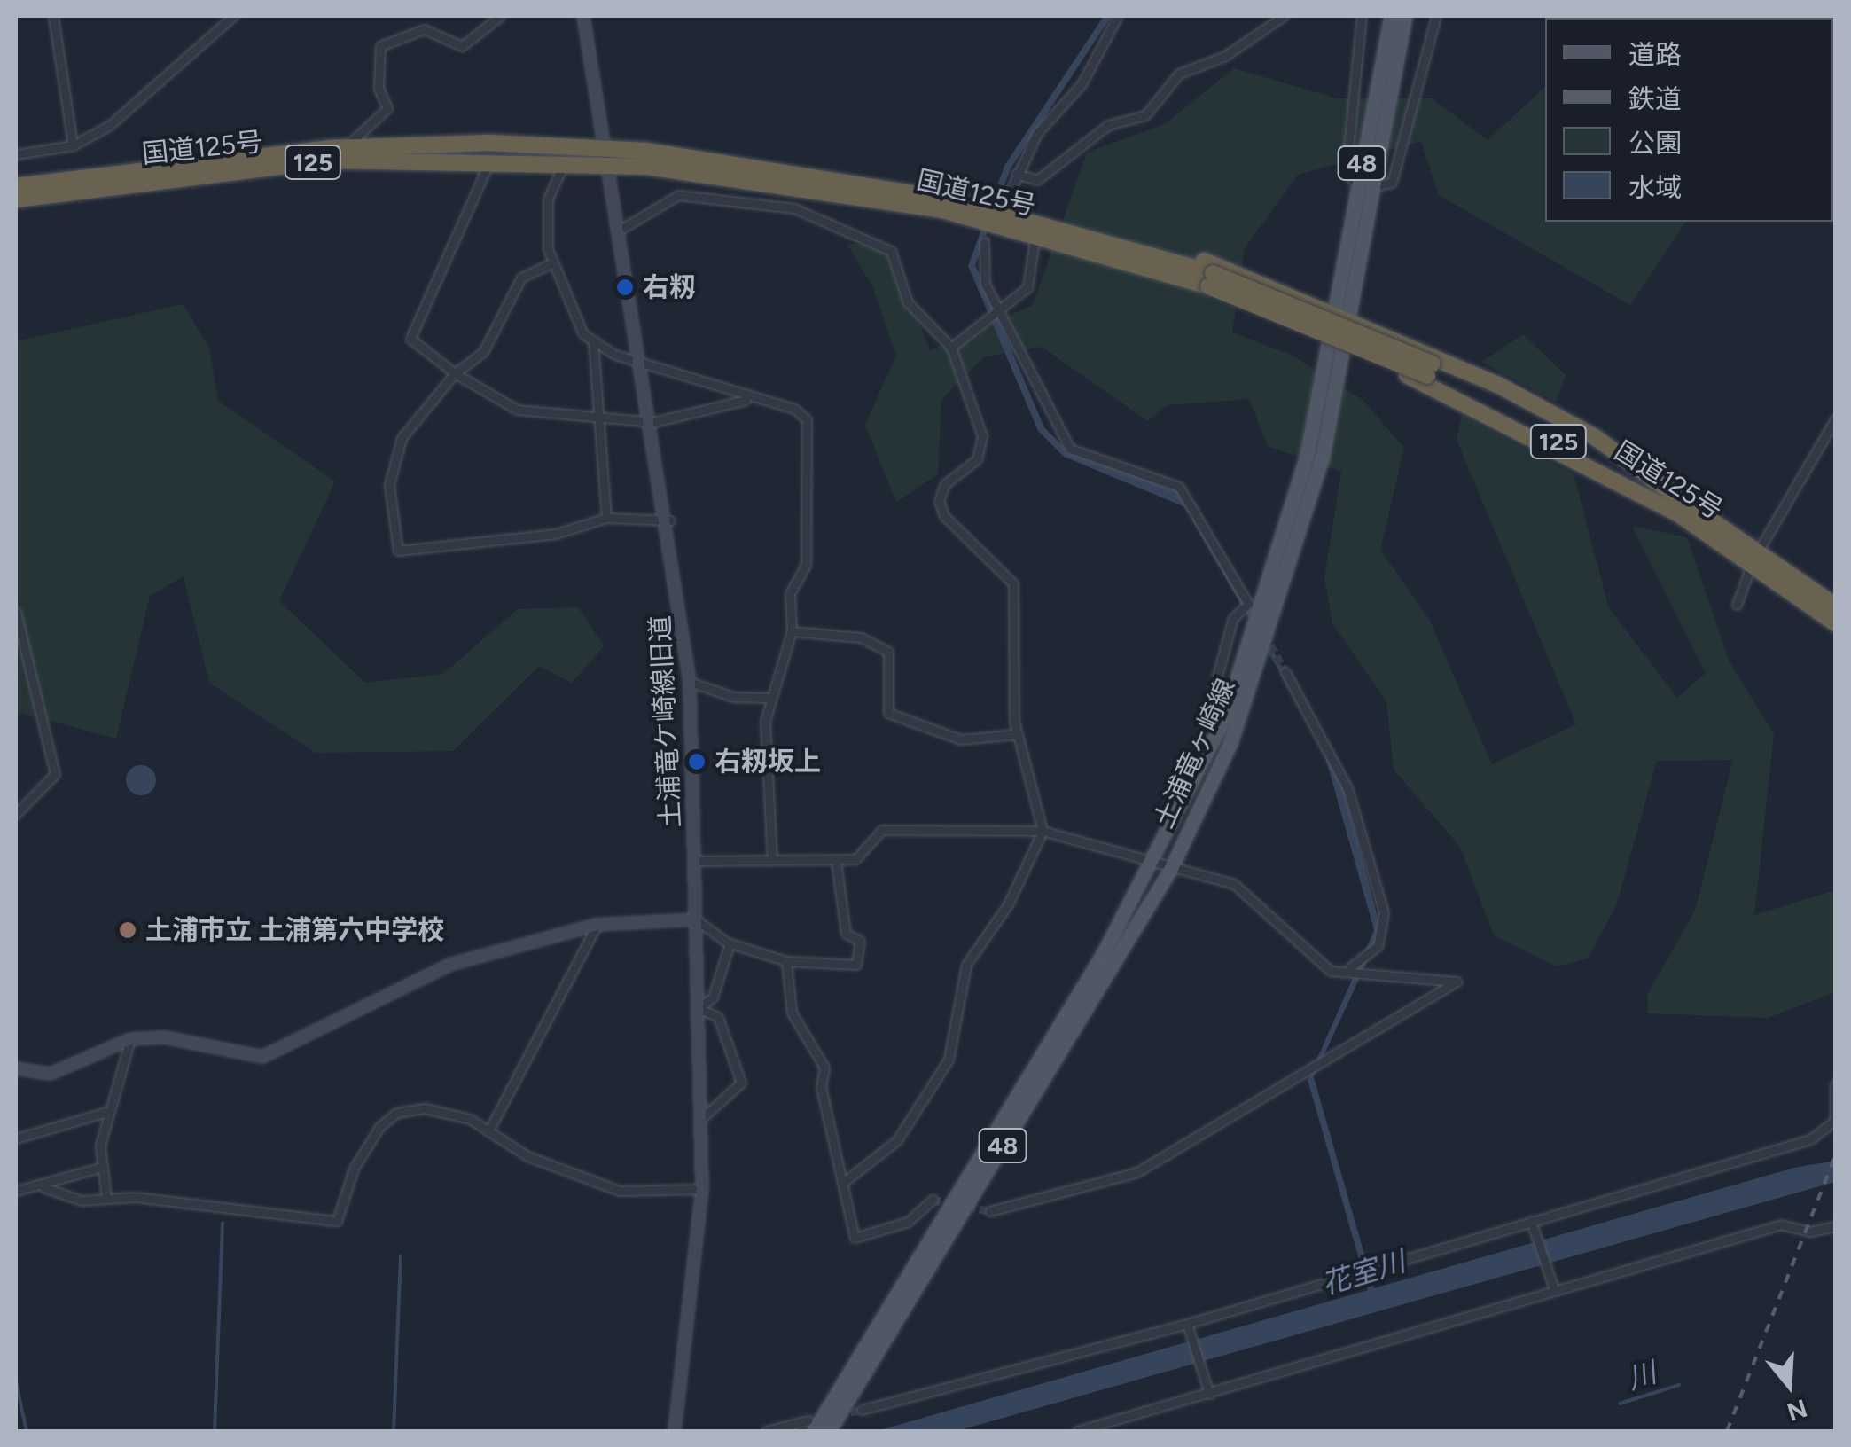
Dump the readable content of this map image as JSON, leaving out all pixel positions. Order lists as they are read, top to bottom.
{
  "streets": {
    "highway": ["国道125号", "125"],
    "main road": ["48", "土浦竜ヶ崎線"],
    "street": ["土浦竜ケ崎線旧道"]
  },
  "crossings": [
    ["国道125号", "土浦竜ケ崎線旧道"]
  ],
  "water": ["花室川", "川"],
  "places": ["右籾", "右籾坂上", "土浦市立 土浦第六中学校"],
  "legend": [
    "道路",
    "鉄道",
    "公園",
    "水域"
  ],
  "north": "bottom"
}
